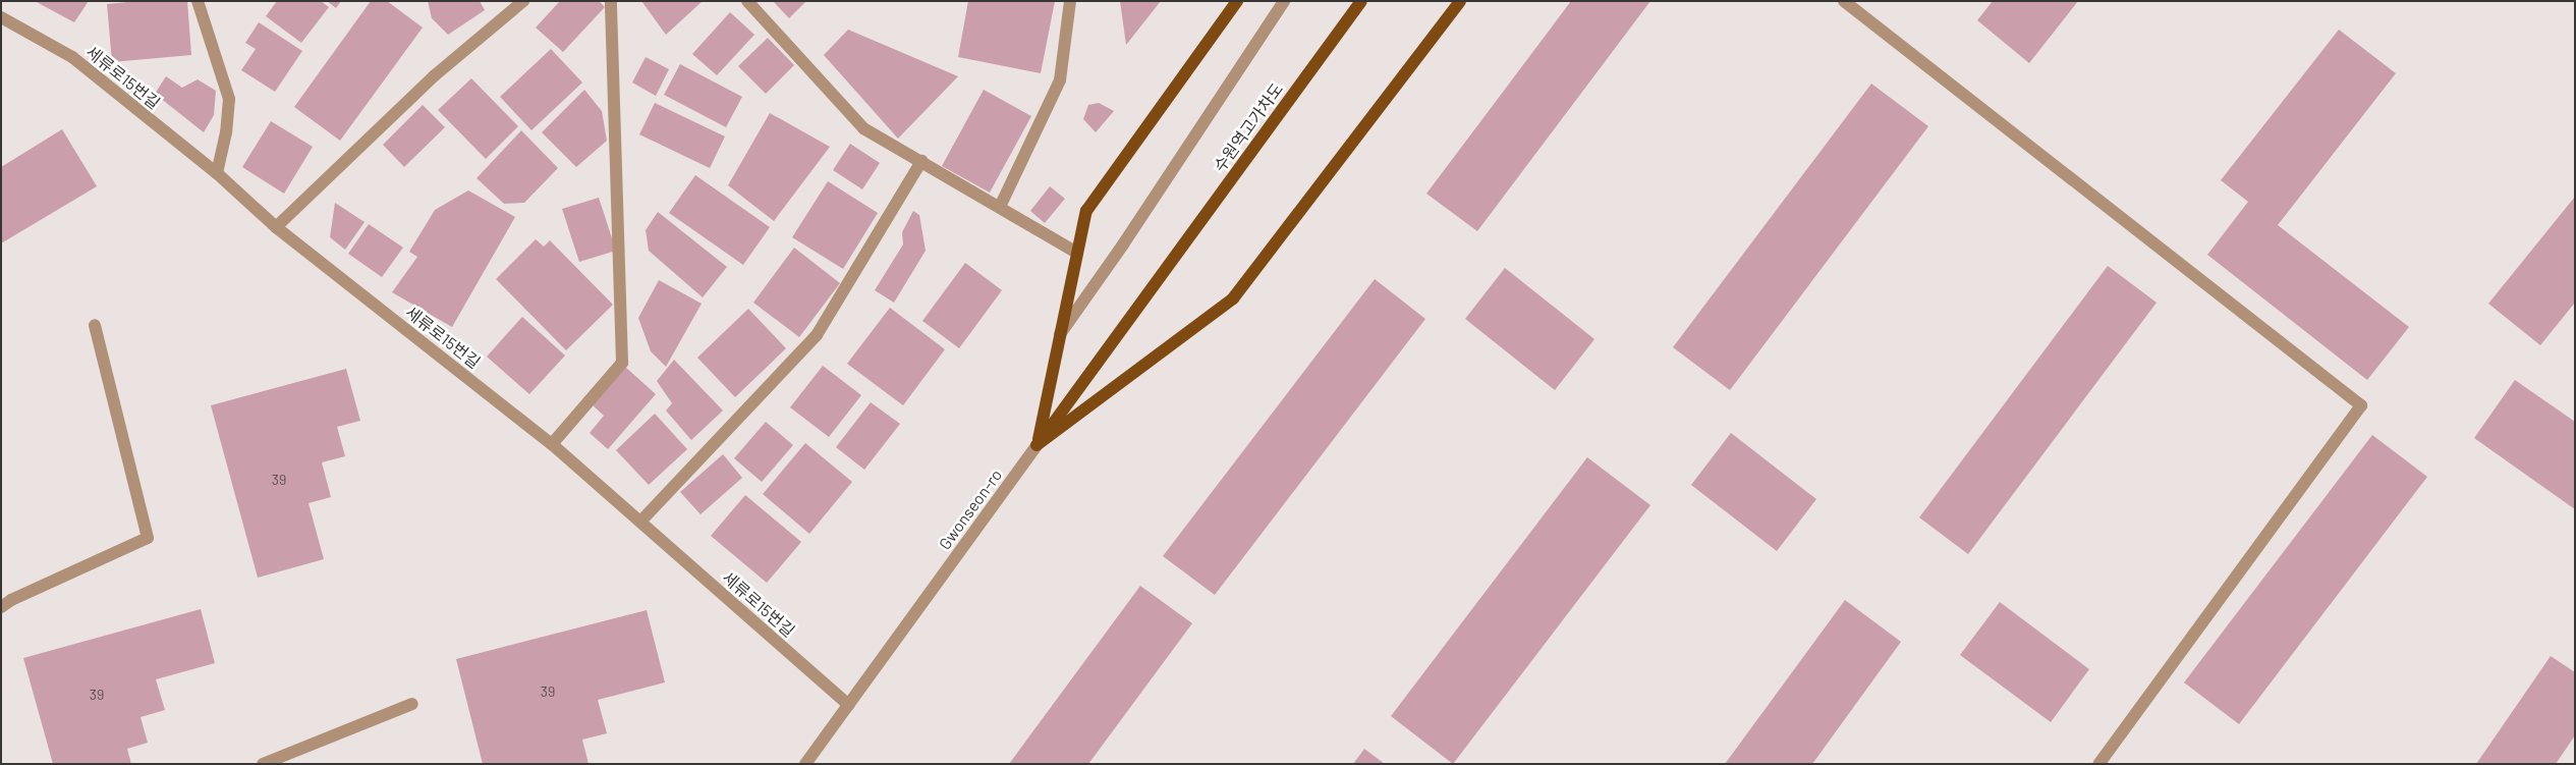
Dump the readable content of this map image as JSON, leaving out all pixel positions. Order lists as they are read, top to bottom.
{
  "streets": {
    "main road": ["수원역고가차도", "Gwonseon-ro"],
    "street": ["세류로15번길"]
  },
  "crossings": [
    ["세류로15번길", "Gwonseon-ro"],
    ["수원역고가차도", "Gwonseon-ro"]
  ],
  "house_numbers": ["39", "39", "39"]
}
